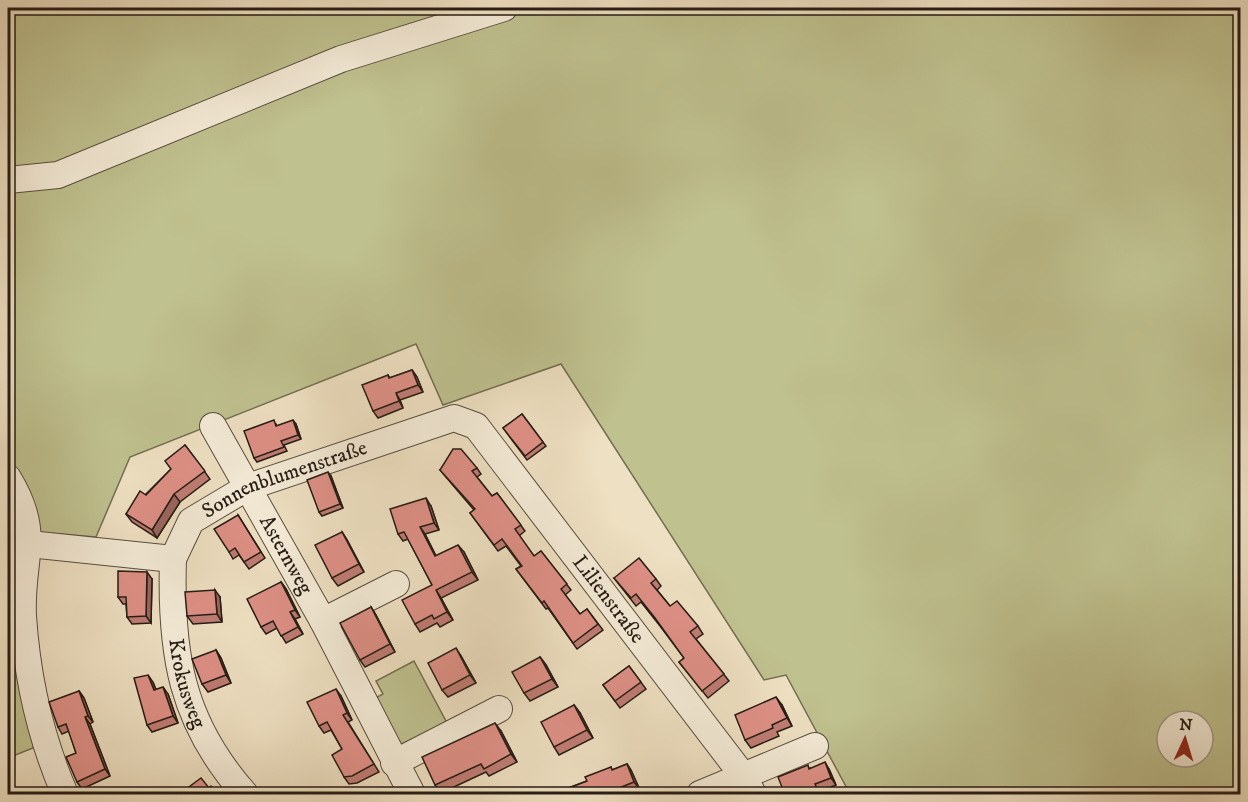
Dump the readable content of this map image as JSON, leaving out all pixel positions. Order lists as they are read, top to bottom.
{
  "streets": {
    "street": [
      "Sonnenblumenstraße",
      "Asternweg",
      "Lilienstraße",
      "Krokusweg"
    ]
  },
  "crossings": [
    ["Sonnenblumenstraße", "Asternweg"],
    ["Sonnenblumenstraße", "Lilienstraße"],
    ["Sonnenblumenstraße", "Krokusweg"]
  ],
  "north": "top"
}
